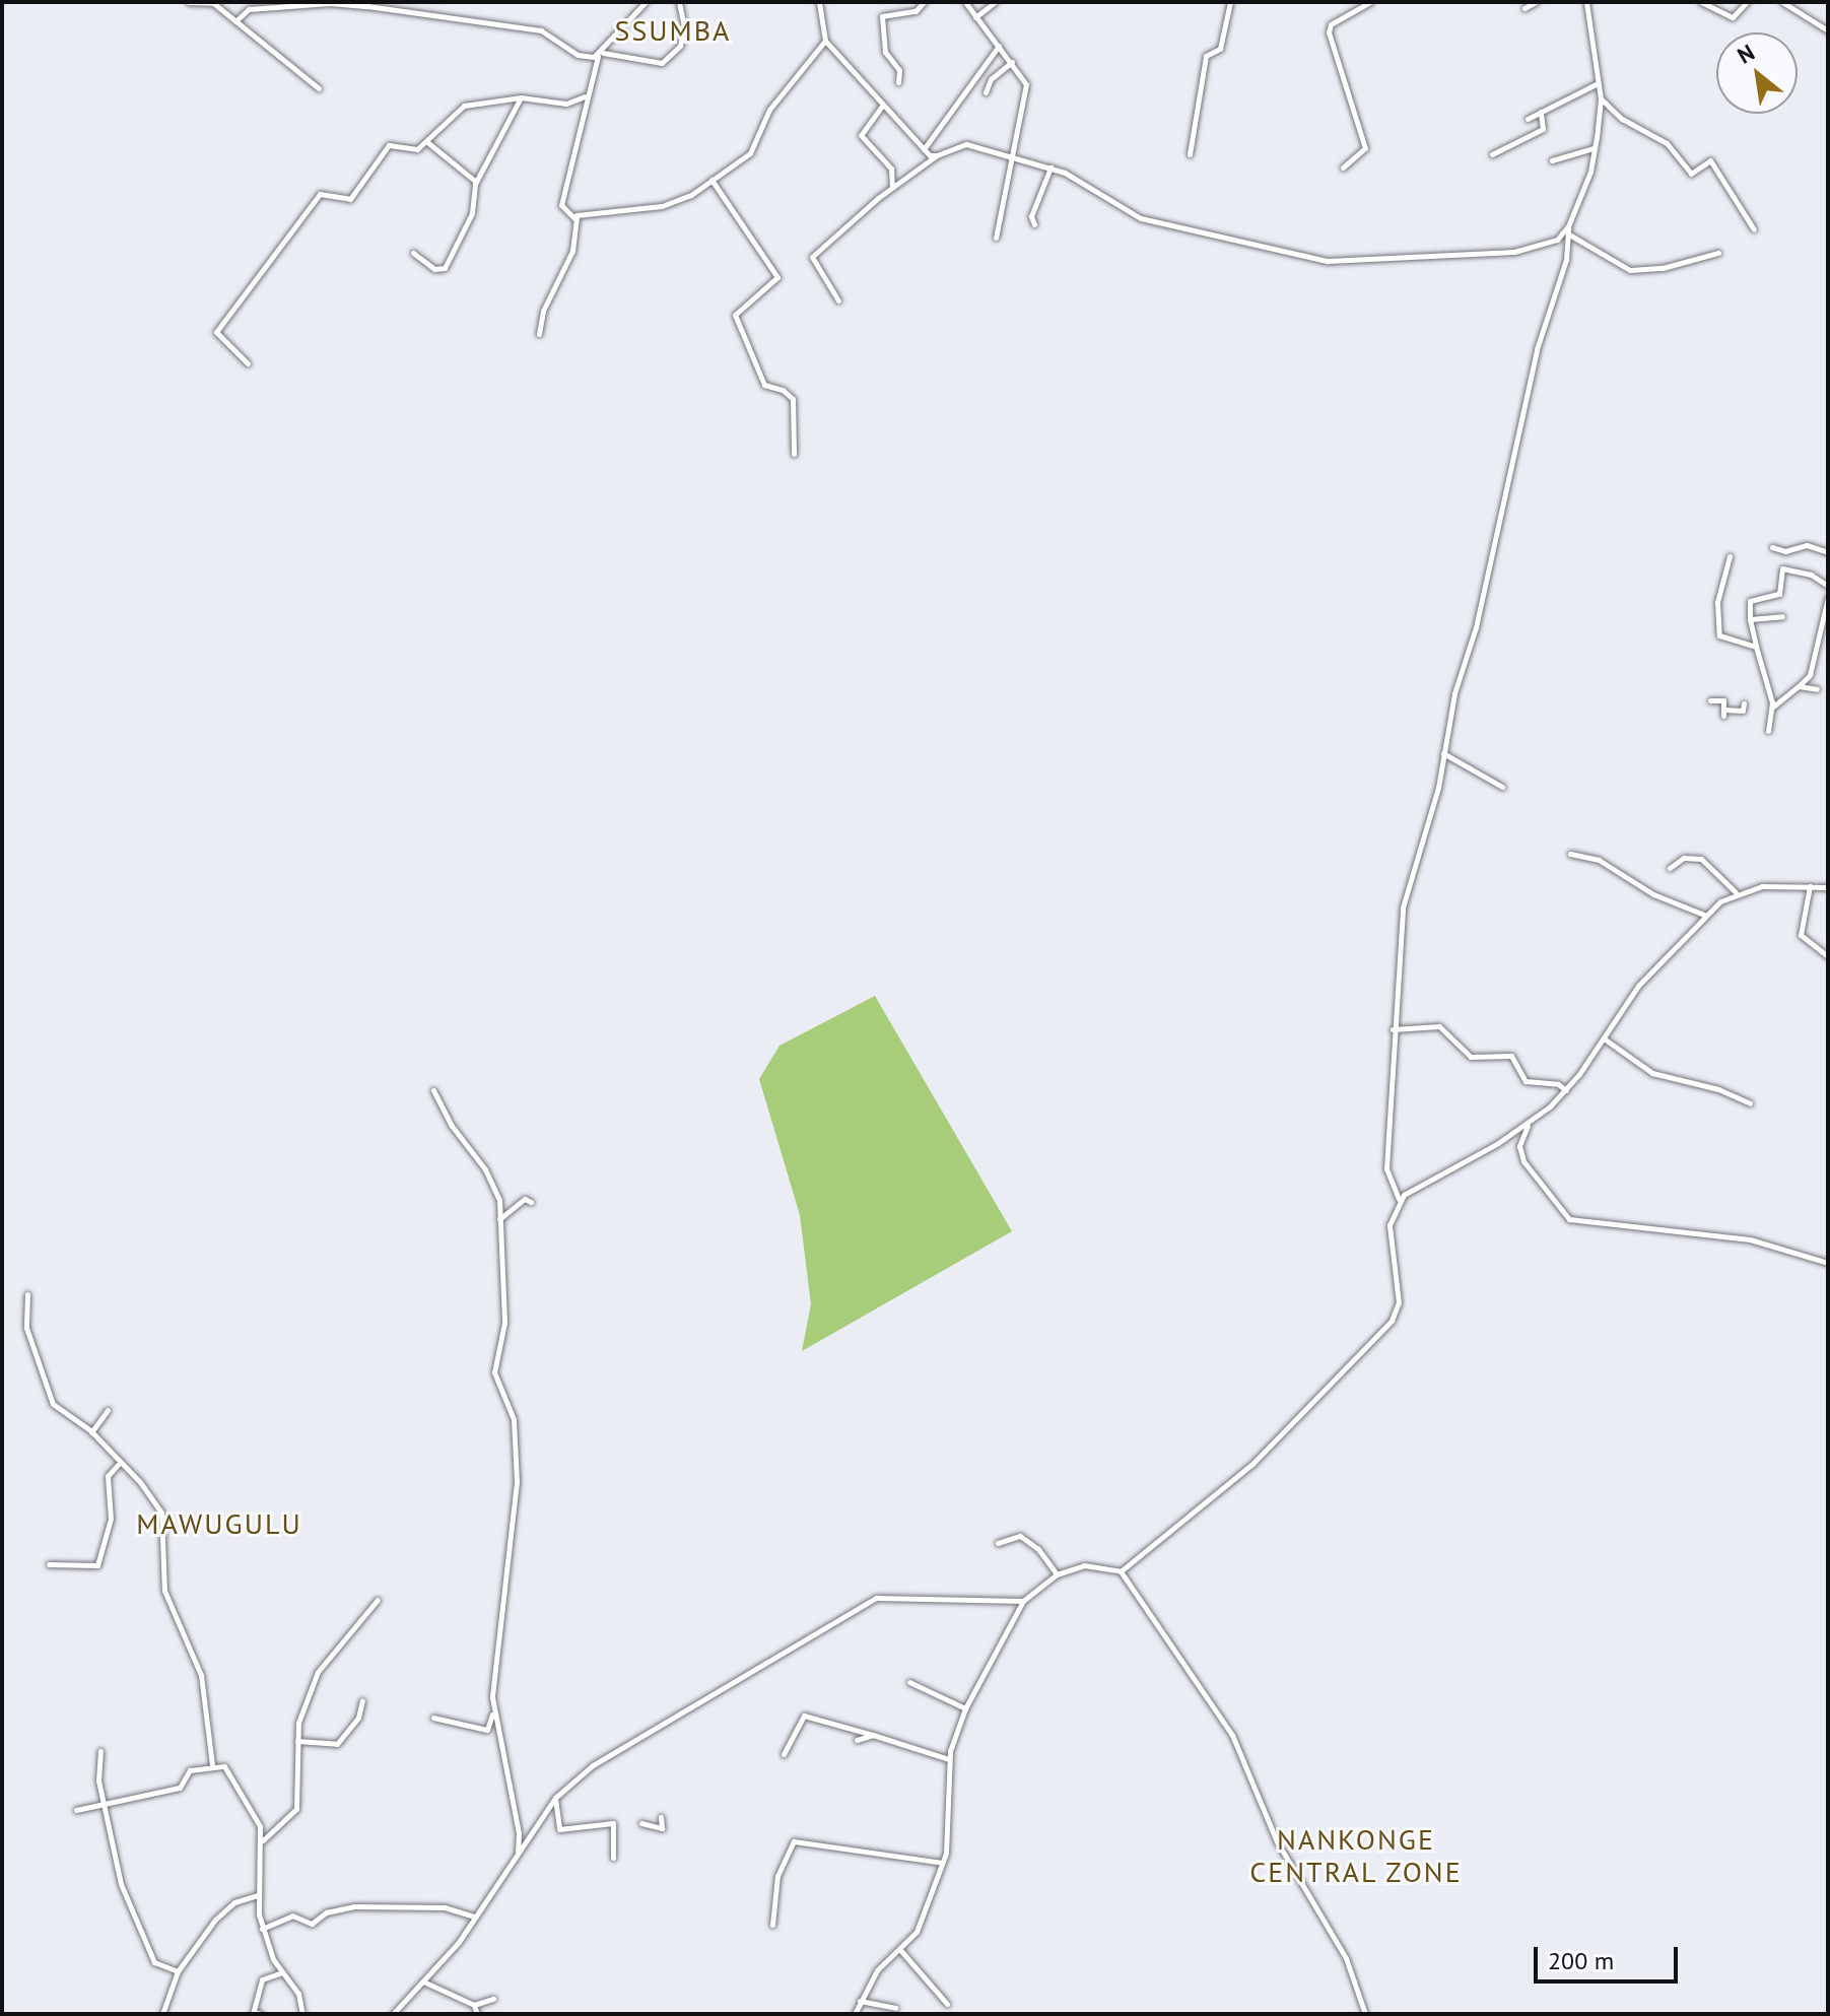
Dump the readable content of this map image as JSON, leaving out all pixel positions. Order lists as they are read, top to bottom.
{
  "districts": ["SSUMBA", "MAWUGULU", "NANKONGE CENTRAL ZONE"],
  "scale_bar": "200 m",
  "north": "top left"
}
